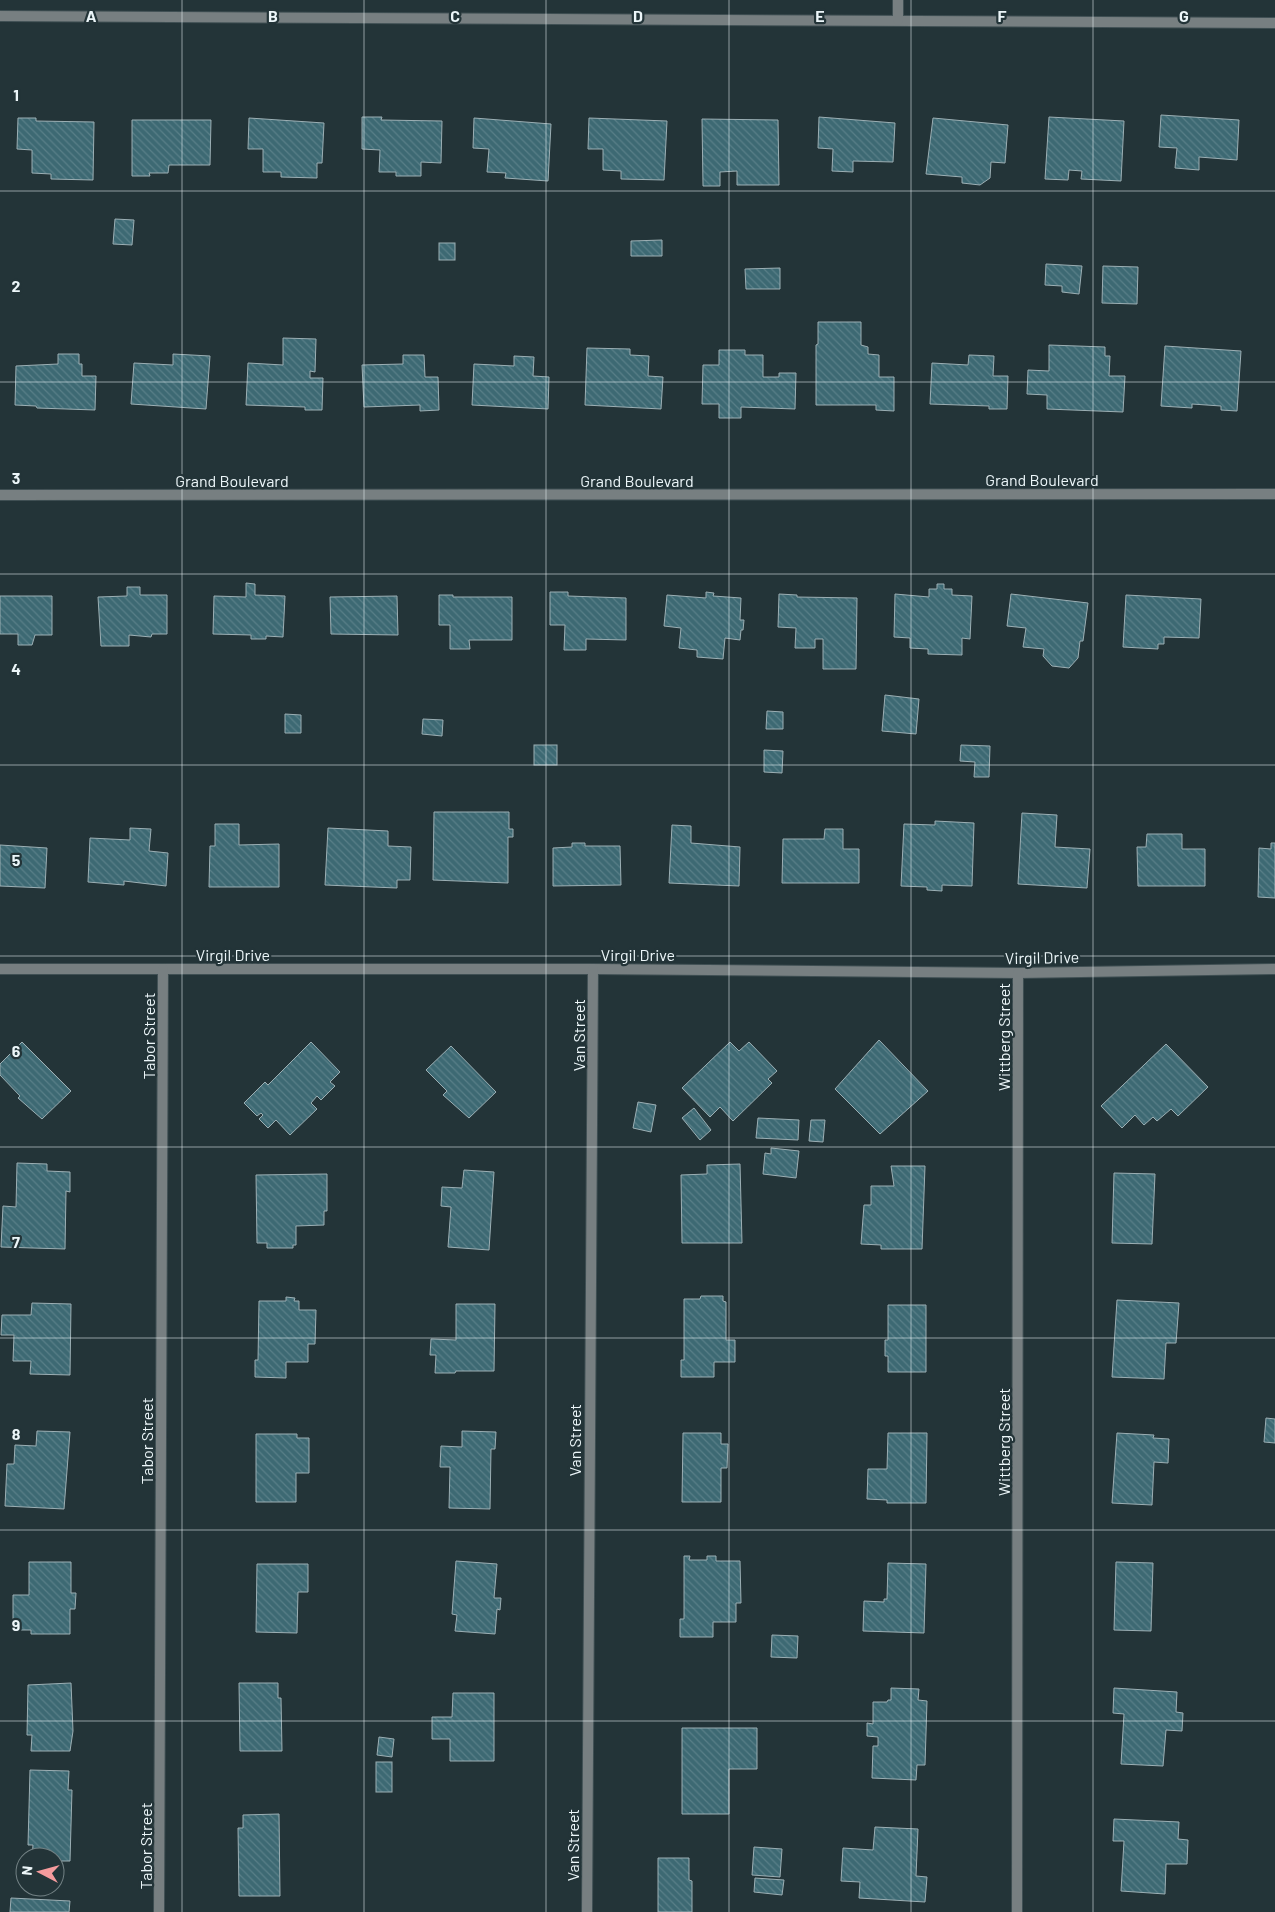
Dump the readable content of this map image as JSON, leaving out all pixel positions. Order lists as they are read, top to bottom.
{
  "streets": {
    "street": [
      "Grand Boulevard",
      "Virgil Drive",
      "Van Street",
      "Tabor Street",
      "Wittberg Street"
    ]
  },
  "crossings": [
    ["Virgil Drive", "Van Street"],
    ["Virgil Drive", "Tabor Street"],
    ["Virgil Drive", "Wittberg Street"]
  ],
  "north": "left",
  "grid": {
    "columns": [
      "A",
      "B",
      "C",
      "D",
      "E",
      "F",
      "G"
    ],
    "rows": [
      "1",
      "2",
      "3",
      "4",
      "5",
      "6",
      "7",
      "8",
      "9"
    ]
  }
}
